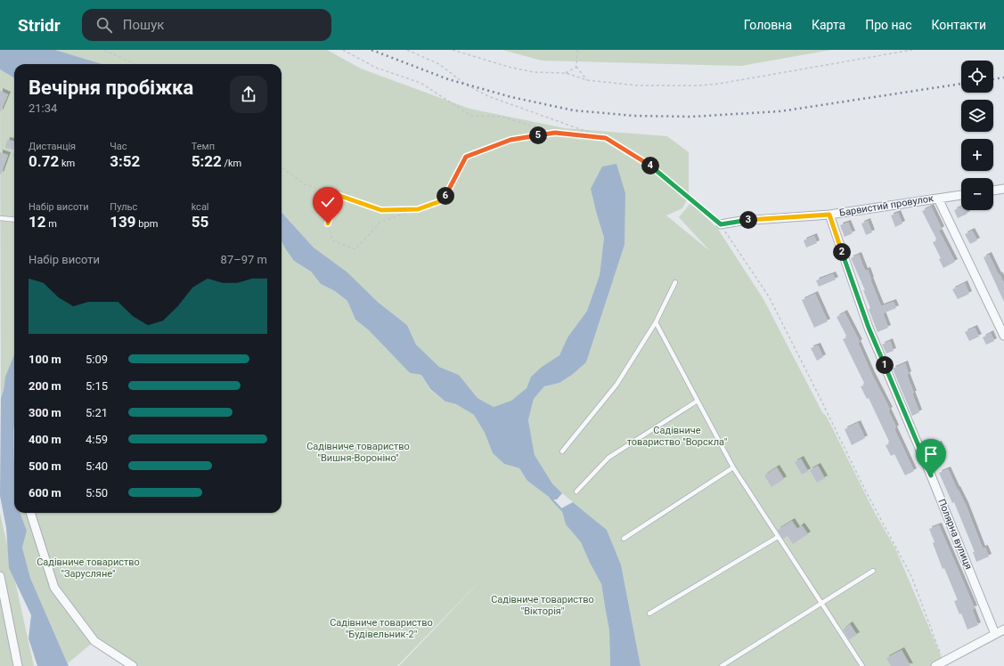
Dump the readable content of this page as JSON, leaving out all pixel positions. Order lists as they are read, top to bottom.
{
  "streets": {
    "street": ["Барвистий провулок", "Полярна вулиця"]
  },
  "crossings": [
    ["Барвистий провулок", "Полярна вулиця"]
  ],
  "parks": [
    "Садівниче товариство \"Ворскла\"",
    "Садівниче товариство \"Вишня-Вороніно\"",
    "Садівниче товариство \"Зарусляне\"",
    "Садівниче товариство \"Вікторія\"",
    "Садівниче товариство \"Будівельник-2\""
  ],
  "page": {
    "header": "Stridr",
    "search": "Пошук",
    "nav": [
      "Головна",
      "Карта",
      "Про нас",
      "Контакти"
    ],
    "map_buttons": ["+", "−"],
    "heading": ["Вечірня пробіжка", "21:34"],
    "stats": [
      ["Дистанція", "0.72 km"],
      ["Час", "3:52"],
      ["Темп", "5:22 /km"],
      ["Набір висоти", "12 m"],
      ["Пульс", "139 bpm"],
      ["kcal", "55"]
    ],
    "pins": [
      "5",
      "4",
      "6",
      "3",
      "2",
      "1"
    ],
    "chart": ["Набір висоти", "87–97 m"],
    "list": [
      {
        "name": "100 m",
        "note": "5:09"
      },
      {
        "name": "200 m",
        "note": "5:15"
      },
      {
        "name": "300 m",
        "note": "5:21"
      },
      {
        "name": "400 m",
        "note": "4:59"
      },
      {
        "name": "500 m",
        "note": "5:40"
      },
      {
        "name": "600 m",
        "note": "5:50"
      }
    ]
  }
}
